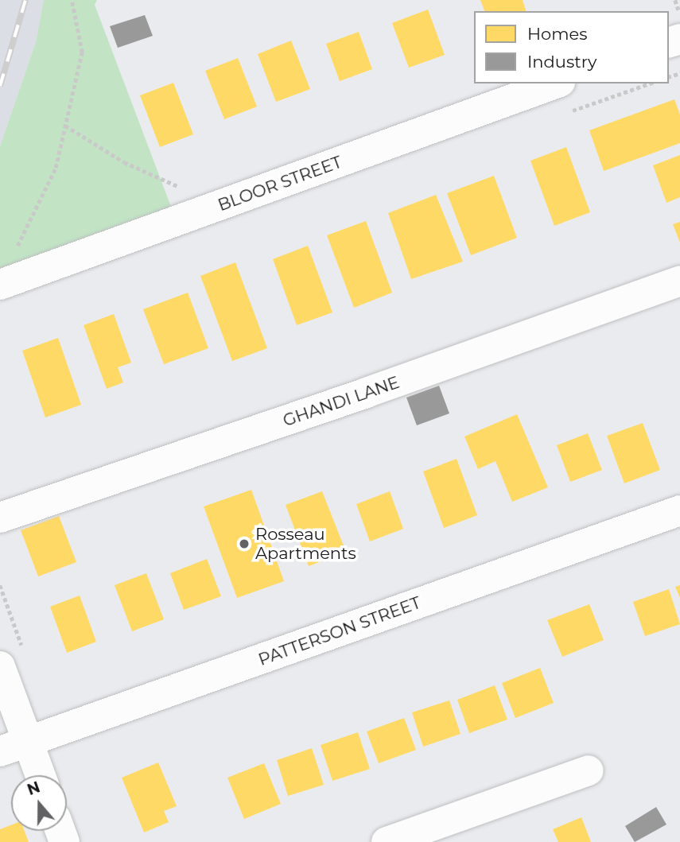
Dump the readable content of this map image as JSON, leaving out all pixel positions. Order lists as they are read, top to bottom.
{
  "streets": {
    "street": ["BLOOR STREET", "GHANDI LANE", "PATTERSON STREET"]
  },
  "places": ["Rosseau Apartments"],
  "legend": ["Homes", "Industry"],
  "north": "top"
}
